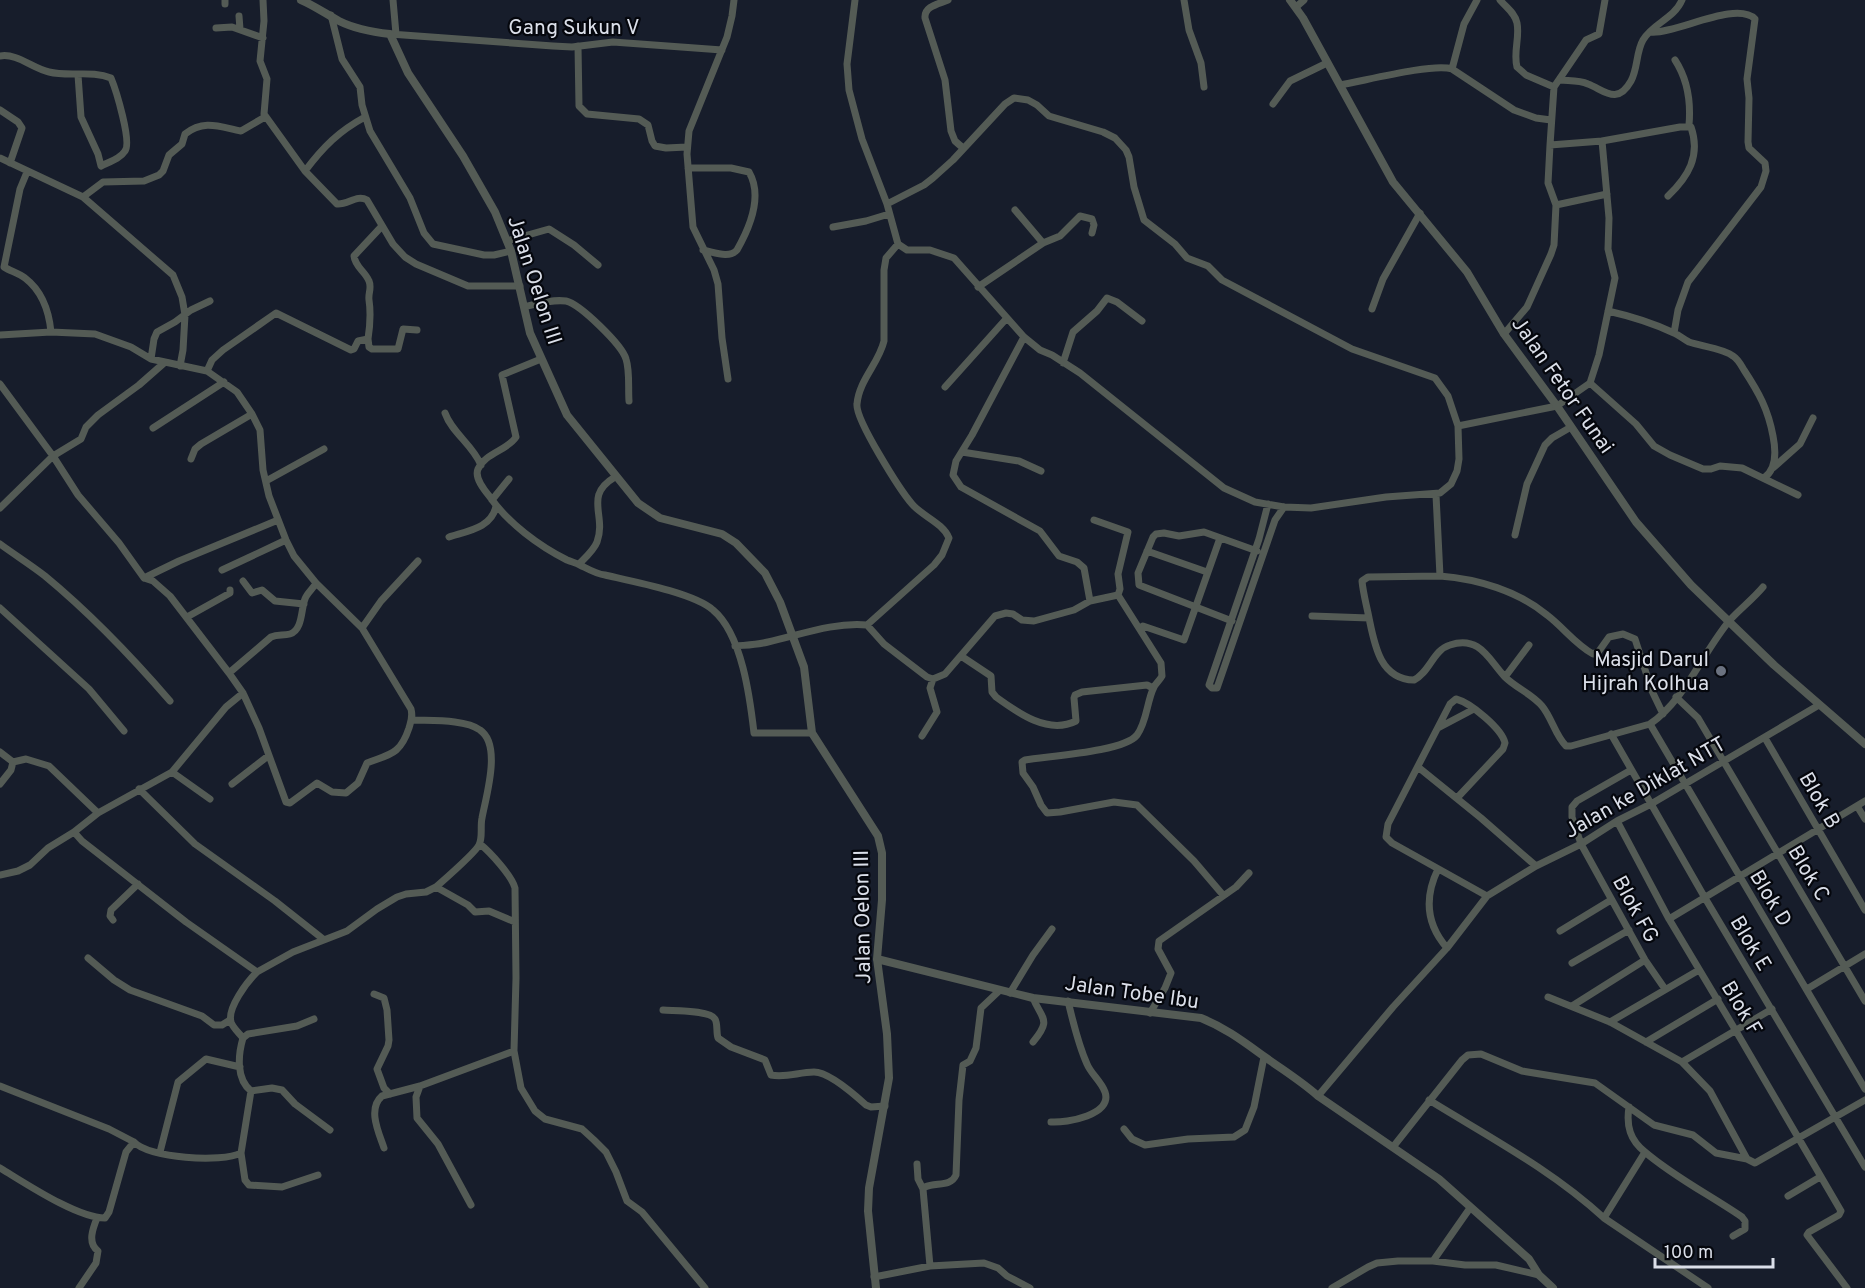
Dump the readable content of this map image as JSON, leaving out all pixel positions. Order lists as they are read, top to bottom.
{
  "streets": {
    "street": [
      "Gang Sukun V",
      "Jalan Oelon III",
      "Jalan Fetor Funai",
      "Jalan ke Diklat NTT",
      "Blok B",
      "Blok C",
      "Blok D",
      "Blok FG",
      "Blok E",
      "Jalan Tobe Ibu",
      "Blok F"
    ]
  },
  "crossings": [
    ["Gang Sukun V", "Jalan Oelon III"],
    ["Jalan Oelon III", "Jalan Tobe Ibu"],
    ["Jalan Fetor Funai", "Jalan ke Diklat NTT"],
    ["Jalan ke Diklat NTT", "Blok B"],
    ["Jalan ke Diklat NTT", "Blok C"],
    ["Jalan ke Diklat NTT", "Blok D"],
    ["Jalan ke Diklat NTT", "Blok FG"],
    ["Jalan ke Diklat NTT", "Blok E"],
    ["Jalan ke Diklat NTT", "Jalan Tobe Ibu"],
    ["Jalan ke Diklat NTT", "Blok F"],
    ["Blok FG", "Blok E"]
  ],
  "places": ["Masjid Darul Hijrah Kolhua"],
  "scale_bar": "100 m"
}
